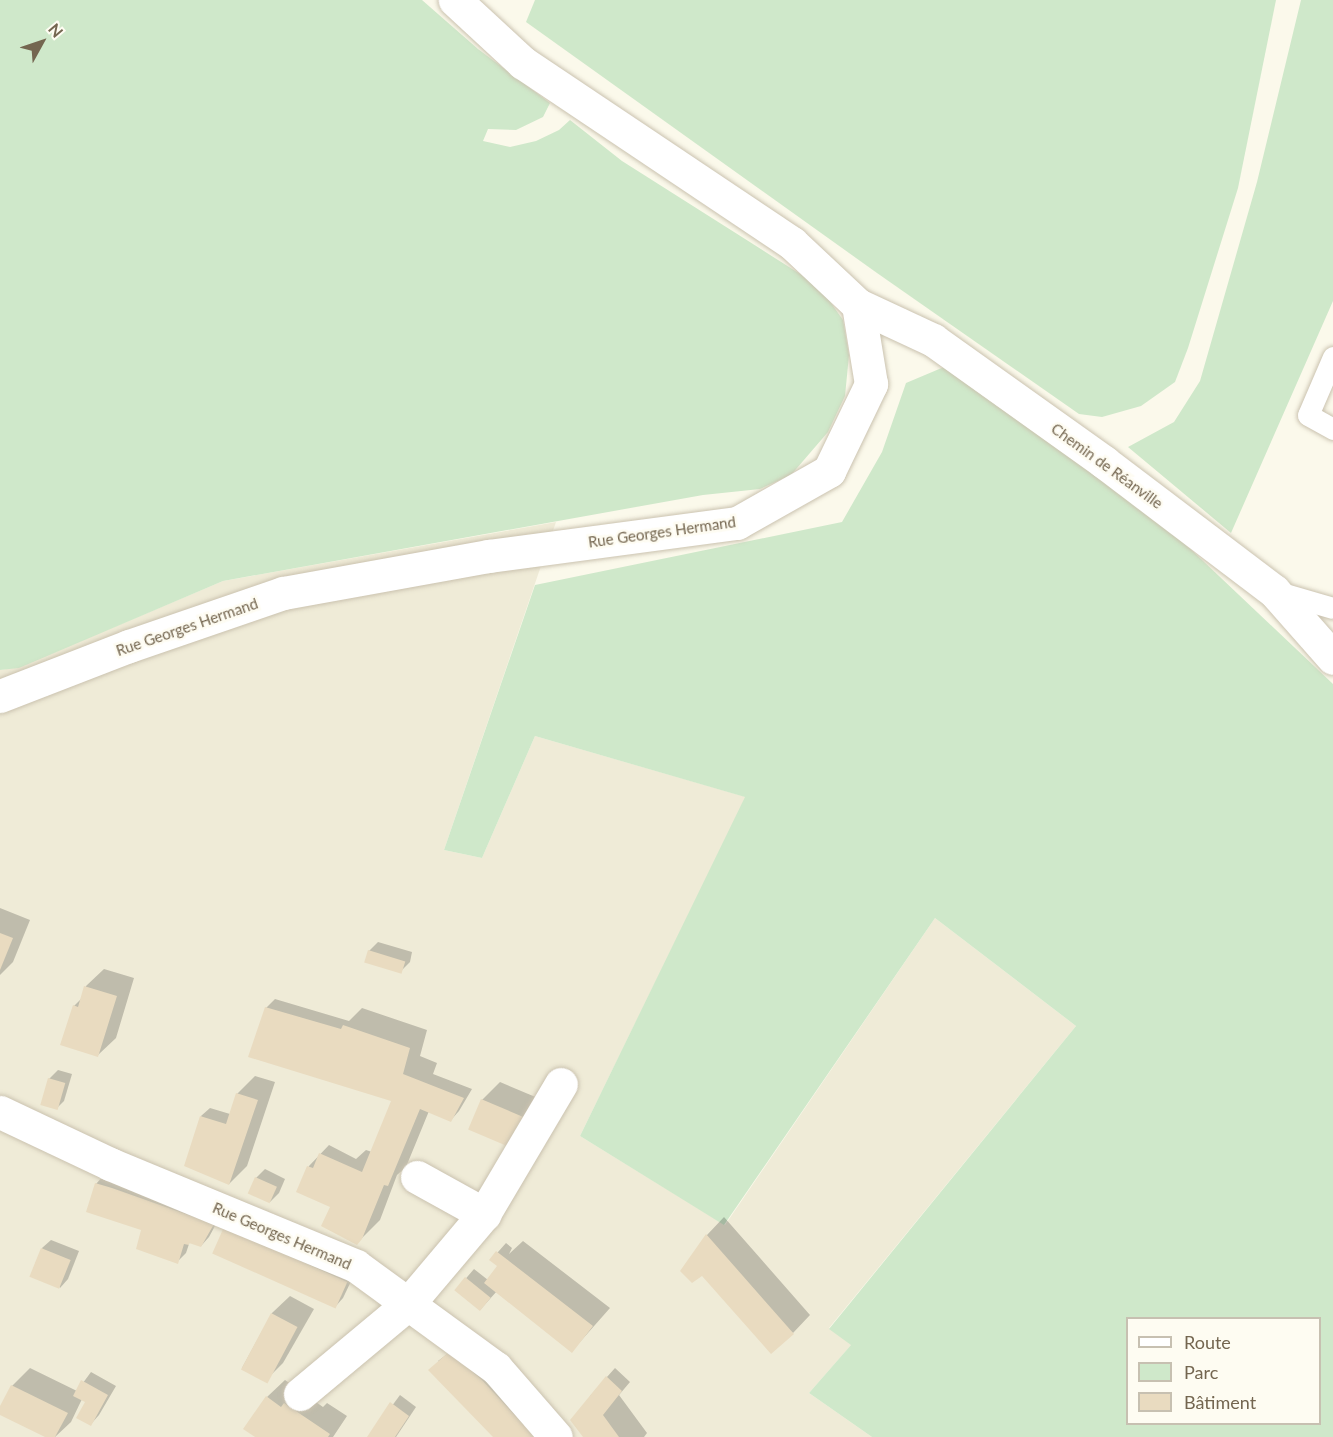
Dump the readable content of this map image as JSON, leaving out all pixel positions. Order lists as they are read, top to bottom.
{
  "streets": {
    "street": ["Chemin de Réanville", "Rue Georges Hermand"]
  },
  "crossings": [
    ["Chemin de Réanville", "Rue Georges Hermand"]
  ],
  "legend": ["Route", "Parc", "Bâtiment"],
  "north": "top right"
}
